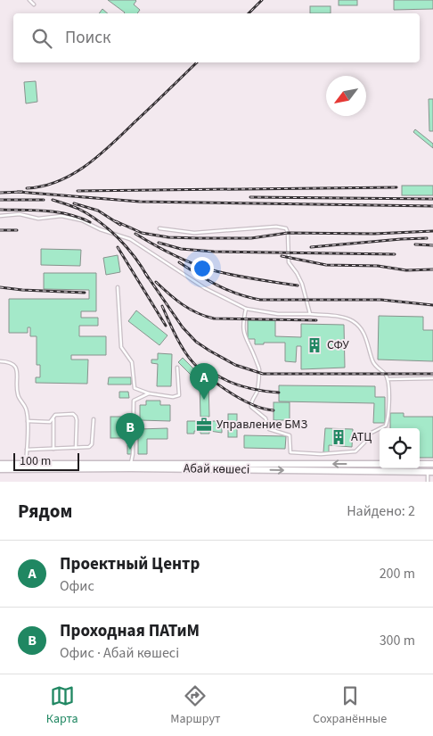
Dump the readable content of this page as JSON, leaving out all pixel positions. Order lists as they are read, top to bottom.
{
  "streets": {
    "street": ["Абай көшесі"]
  },
  "places": {
    "building": ["СФУ", "АТЦ"],
    "office": ["Управление БМЗ"]
  },
  "scale_bar": "100 m",
  "north": "bottom left",
  "page": {
    "search": "Поиск",
    "pins": ["A", "B"],
    "scale": "100 m",
    "heading": ["Рядом", "Найдено: 2"],
    "list": [
      {
        "mark": "A",
        "name": "Проектный Центр",
        "note": "Офис",
        "value": "200 m"
      },
      {
        "mark": "B",
        "name": "Проходная ПАТиМ",
        "note": "Офис · Абай көшесі",
        "value": "300 m"
      }
    ],
    "nav": ["Карта", "Маршрут", "Сохранённые"]
  }
}
